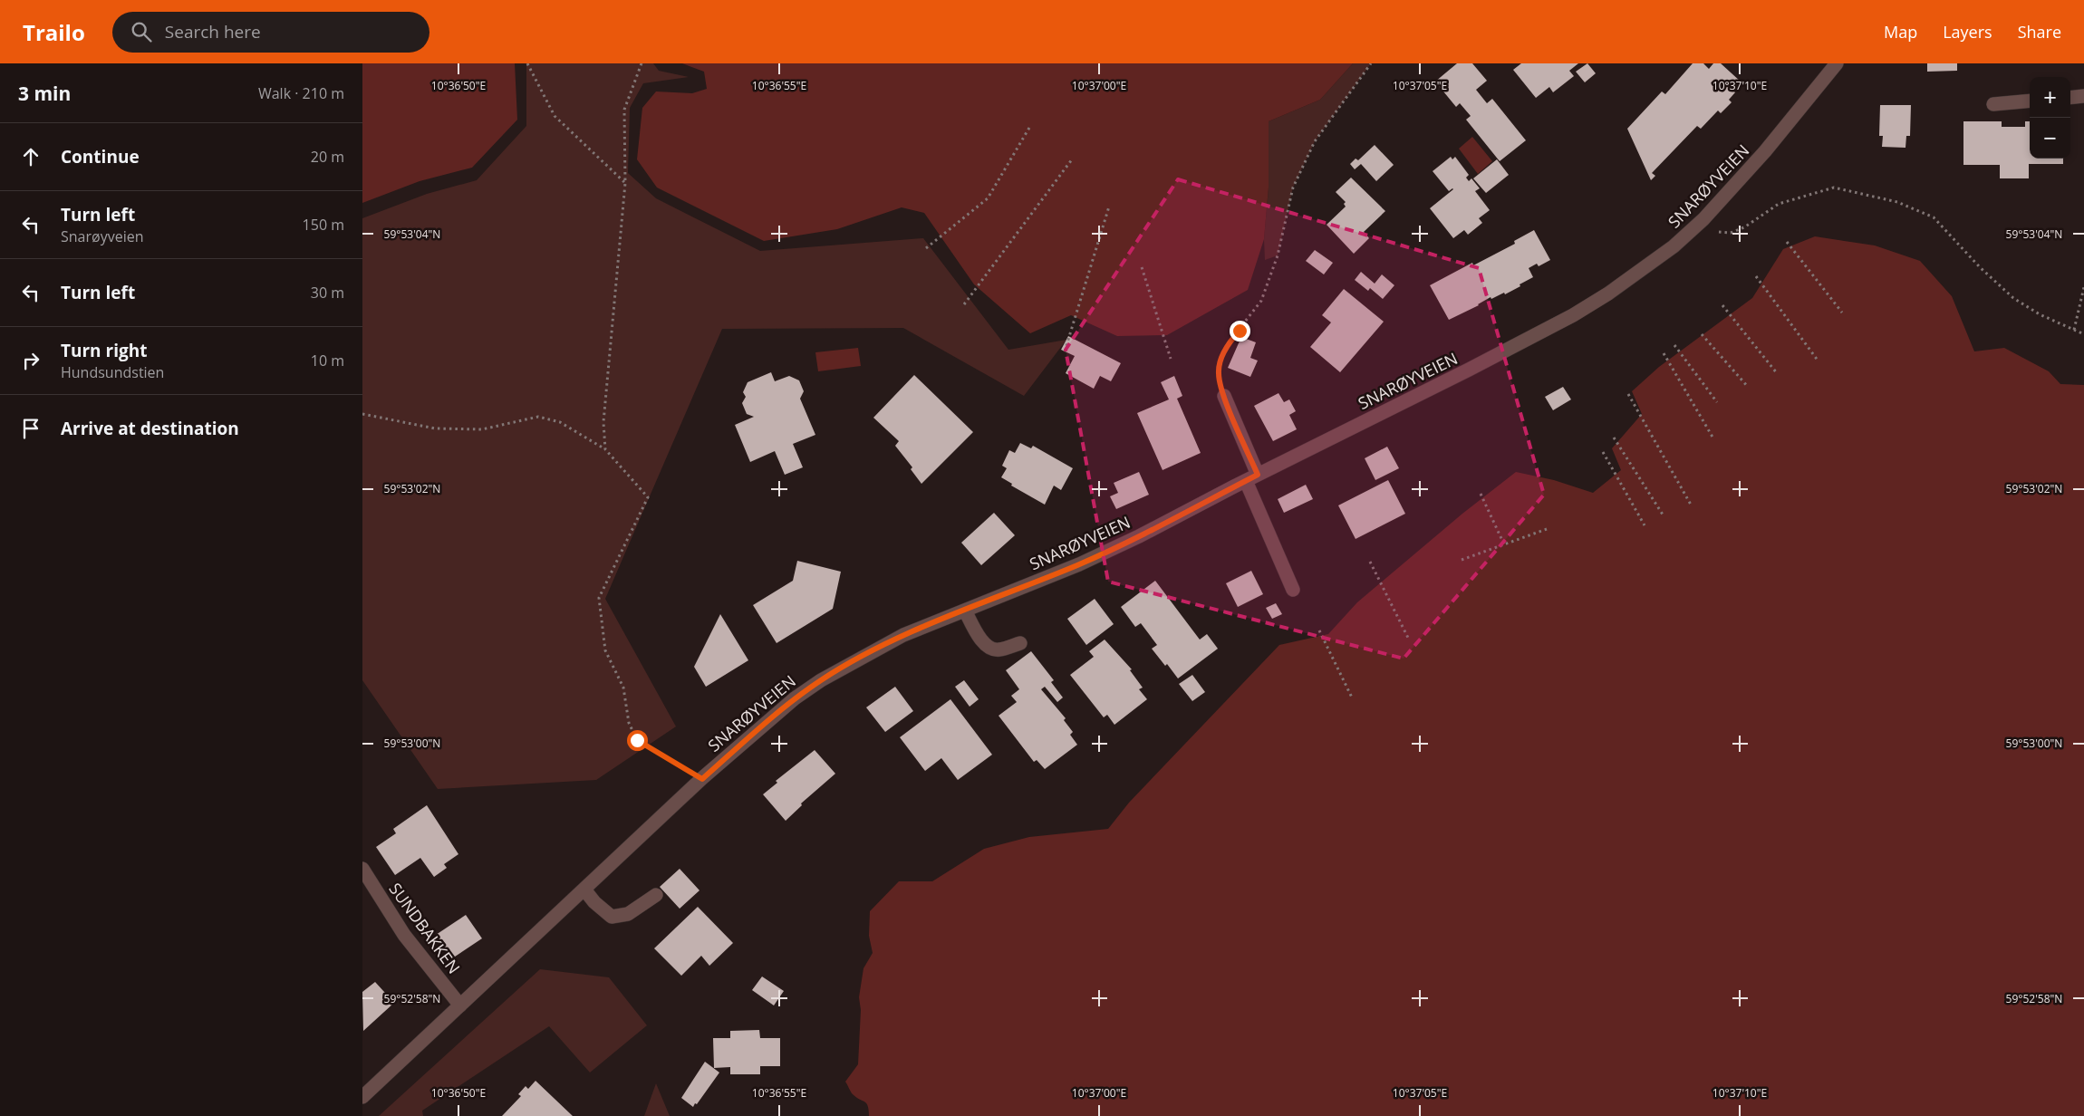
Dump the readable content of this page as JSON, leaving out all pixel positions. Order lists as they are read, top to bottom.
{
  "streets": {
    "street": ["SNARØYVEIEN", "SUNDBAKKEN"]
  },
  "crossings": [
    ["SNARØYVEIEN", "SUNDBAKKEN"]
  ],
  "page": {
    "header": "Trailo",
    "search": "Search here",
    "nav": ["Map", "Layers", "Share"],
    "heading": ["3 min", "Walk · 210 m"],
    "map_buttons": ["+", "−"],
    "list": [
      ["Continue", "20 m"],
      ["Turn left", "Snarøyveien", "150 m"],
      ["Turn left", "30 m"],
      ["Turn right", "Hundsundstien", "10 m"],
      "Arrive at destination"
    ]
  },
  "coordinates": [
    "10°36'50\"E",
    "10°36'55\"E",
    "10°37'00\"E",
    "10°37'05\"E",
    "10°37'10\"E",
    "59°53'04\"N",
    "59°53'02\"N",
    "59°53'00\"N",
    "59°52'58\"N"
  ]
}
